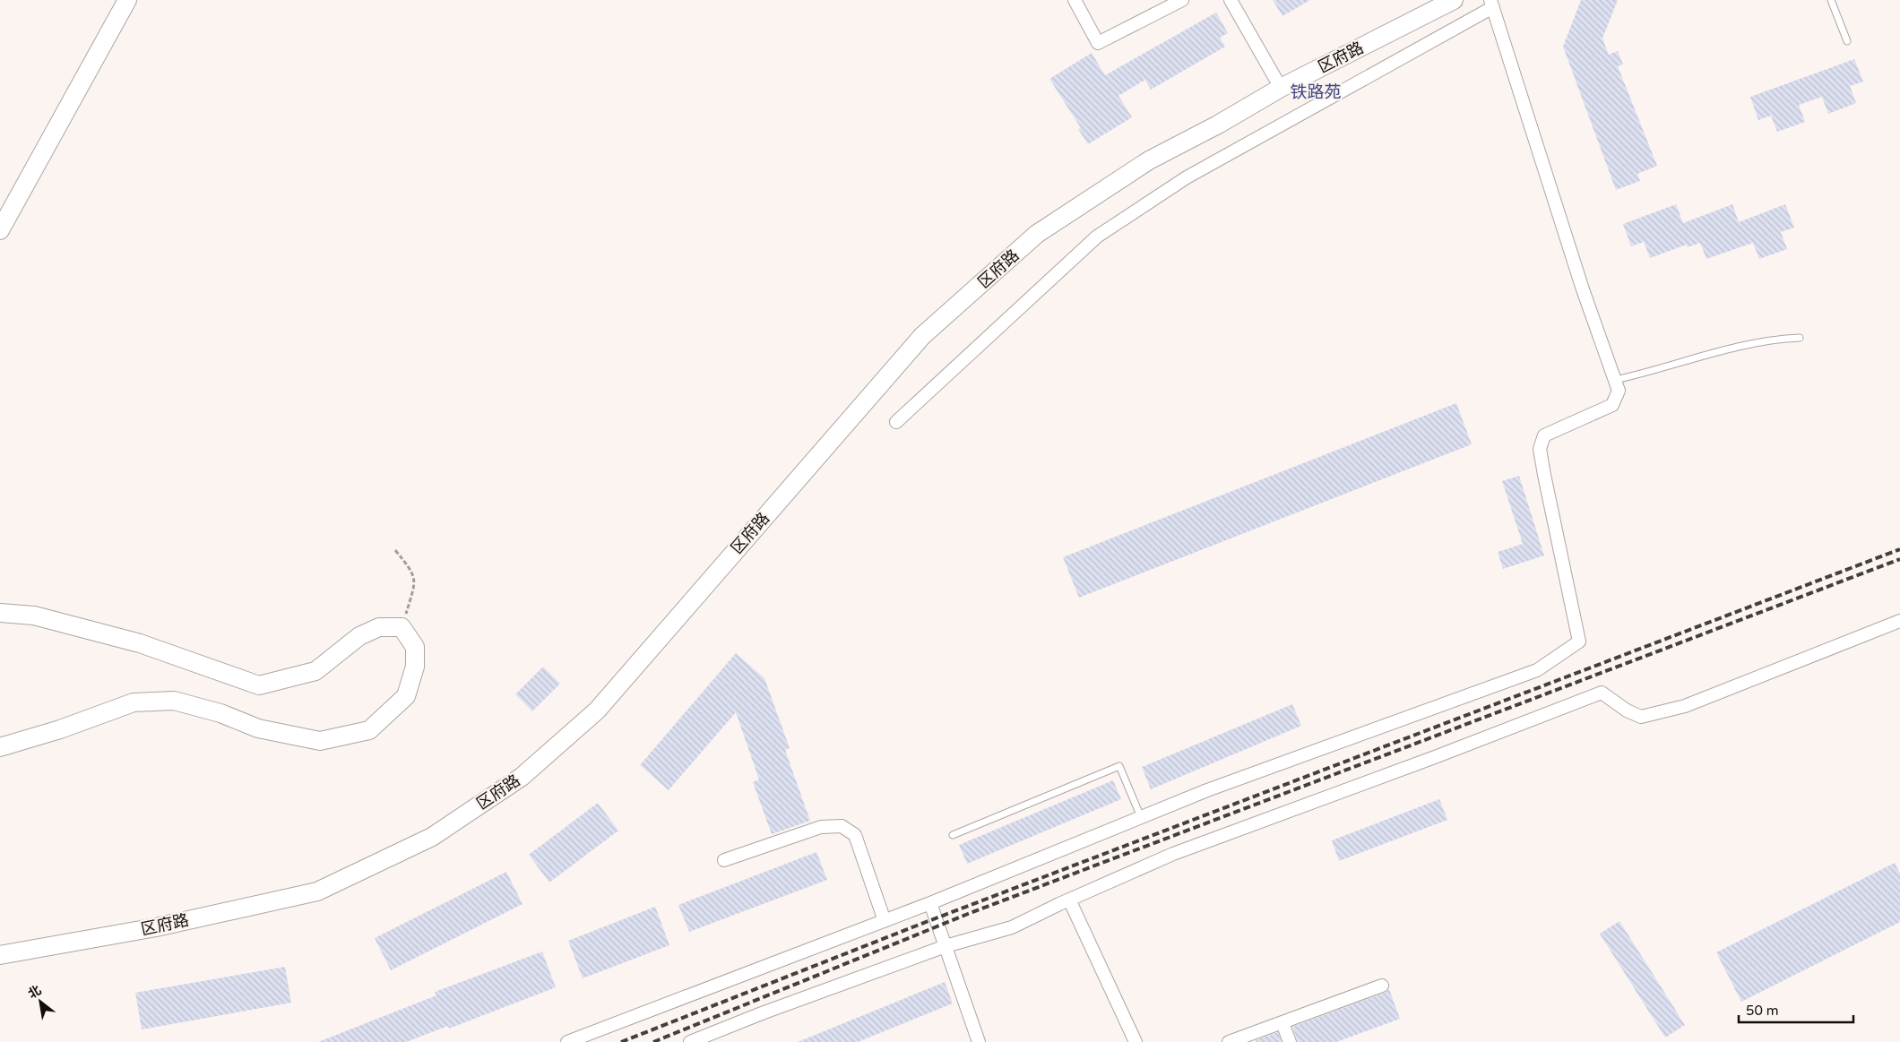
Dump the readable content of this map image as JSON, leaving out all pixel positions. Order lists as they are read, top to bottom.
{
  "streets": {
    "main road": ["区府路"]
  },
  "districts": ["铁路苑"],
  "scale_bar": "50 m",
  "north": "top left"
}
